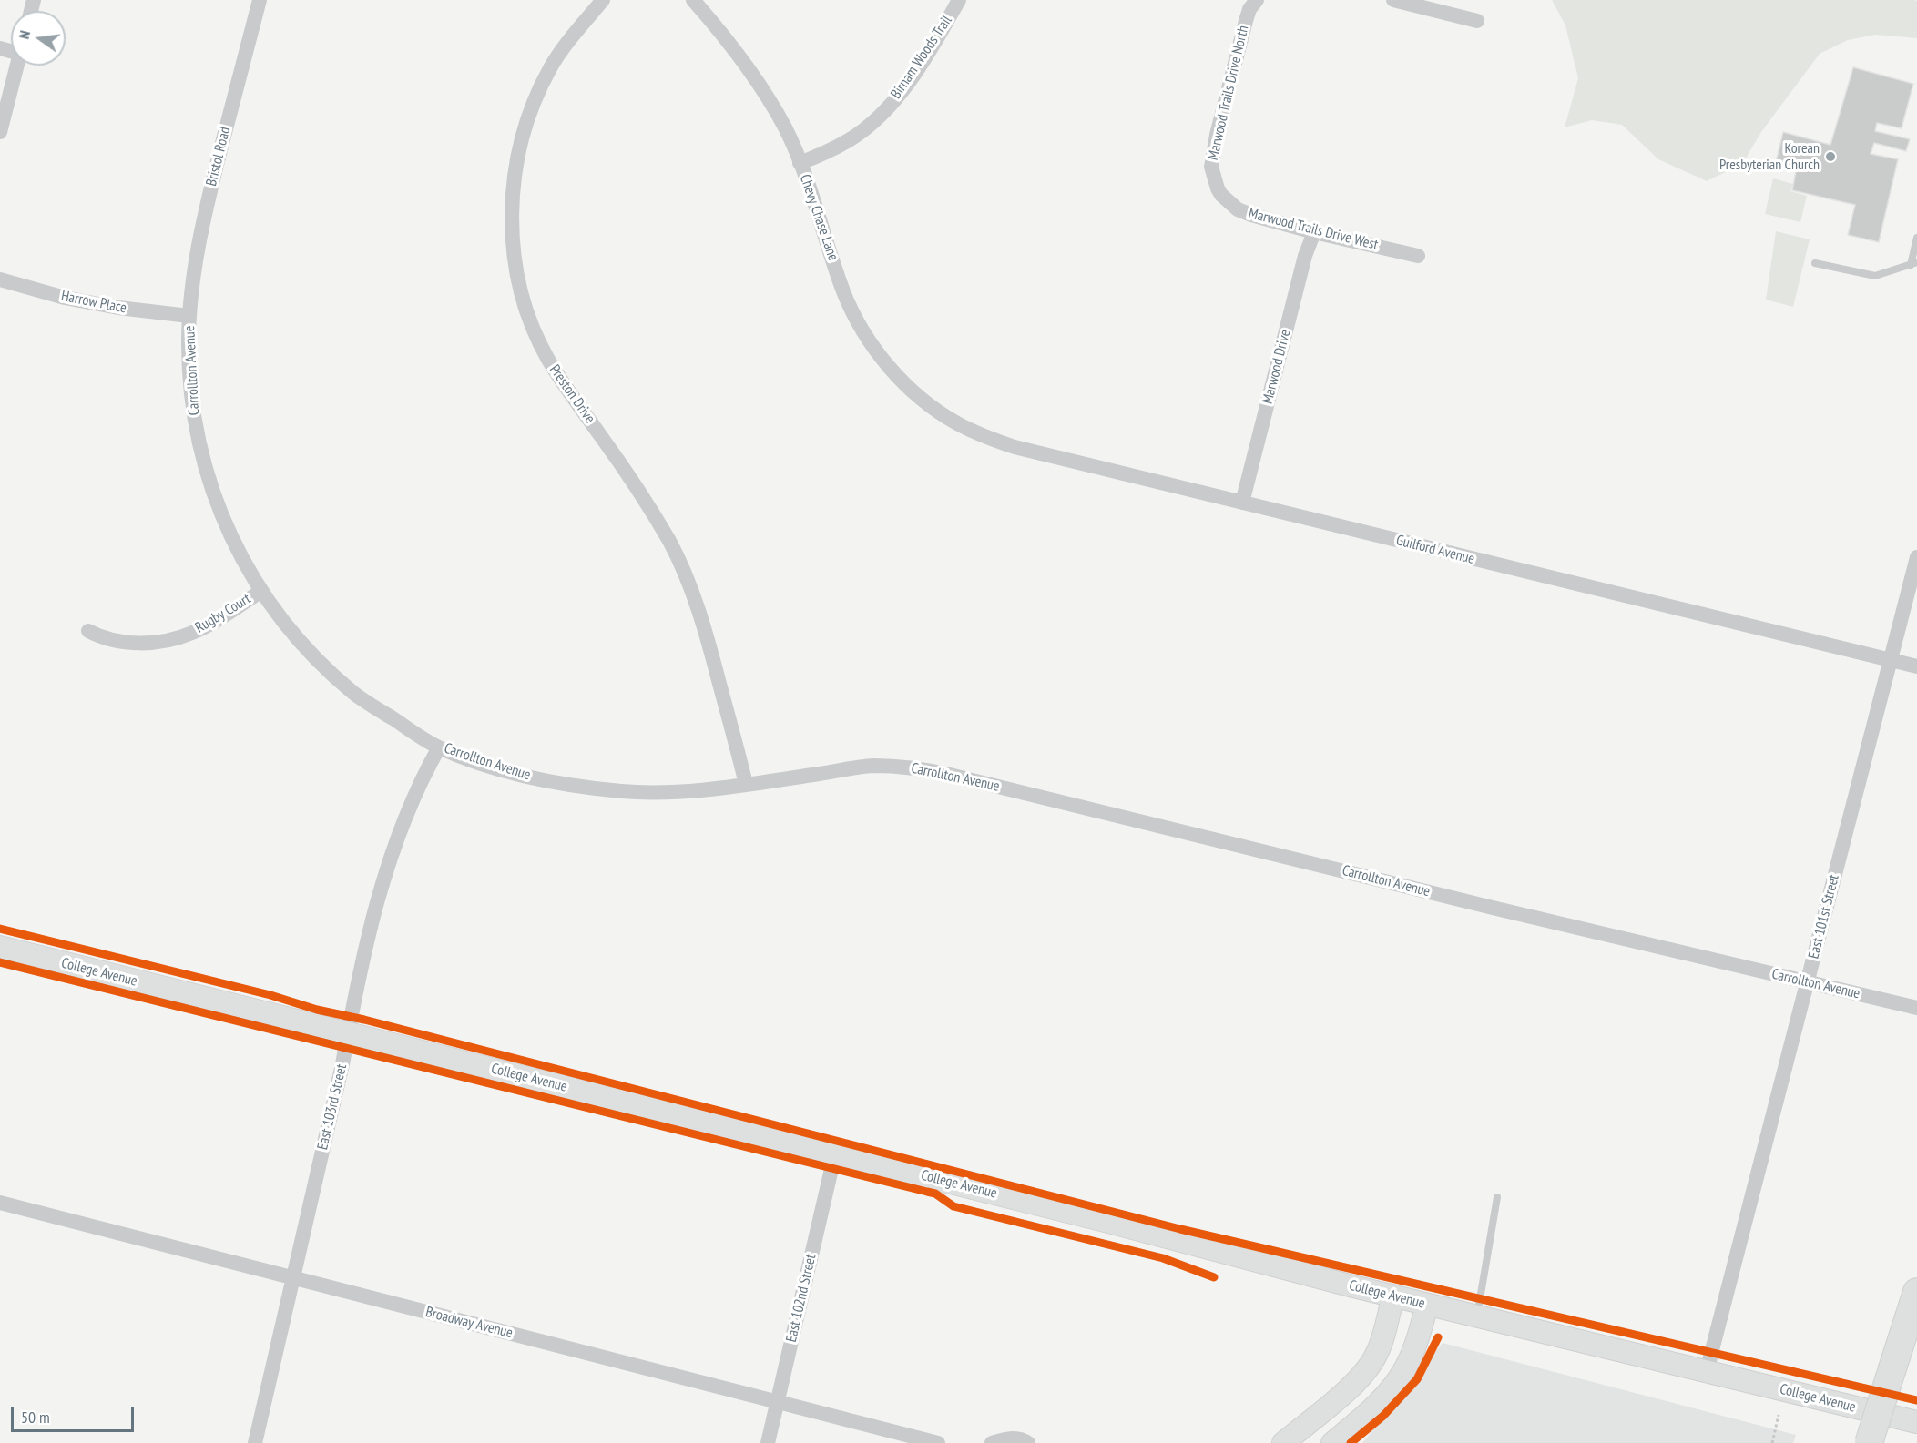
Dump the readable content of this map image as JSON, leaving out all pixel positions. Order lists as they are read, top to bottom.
{
  "streets": {
    "main road": ["College Avenue"],
    "street": [
      "Birnam Woods Trail",
      "Marwood Trails Drive North",
      "Bristol Road",
      "Chevy Chase Lane",
      "Marwood Trails Drive West",
      "Harrow Place",
      "Marwood Drive",
      "Carrollton Avenue",
      "Preston Drive",
      "Guilford Avenue",
      "Rugby Court",
      "East 101st Street",
      "East 103rd Street",
      "East 102nd Street",
      "Broadway Avenue"
    ]
  },
  "crossings": [
    ["Birnam Woods Trail", "Chevy Chase Lane"],
    ["Marwood Trails Drive North", "Marwood Trails Drive West"],
    ["Bristol Road", "Harrow Place"],
    ["Bristol Road", "Carrollton Avenue"],
    ["Chevy Chase Lane", "Guilford Avenue"],
    ["Marwood Trails Drive West", "Marwood Drive"],
    ["Harrow Place", "Carrollton Avenue"],
    ["Marwood Drive", "Guilford Avenue"],
    ["Carrollton Avenue", "Preston Drive"],
    ["Carrollton Avenue", "Rugby Court"],
    ["Carrollton Avenue", "East 101st Street"],
    ["Carrollton Avenue", "East 103rd Street"],
    ["Guilford Avenue", "East 101st Street"],
    ["East 101st Street", "College Avenue"],
    ["College Avenue", "East 103rd Street"],
    ["College Avenue", "East 102nd Street"],
    ["East 103rd Street", "Broadway Avenue"],
    ["East 102nd Street", "Broadway Avenue"]
  ],
  "places": ["Korean Presbyterian Church"],
  "scale_bar": "50 m",
  "north": "left"
}
